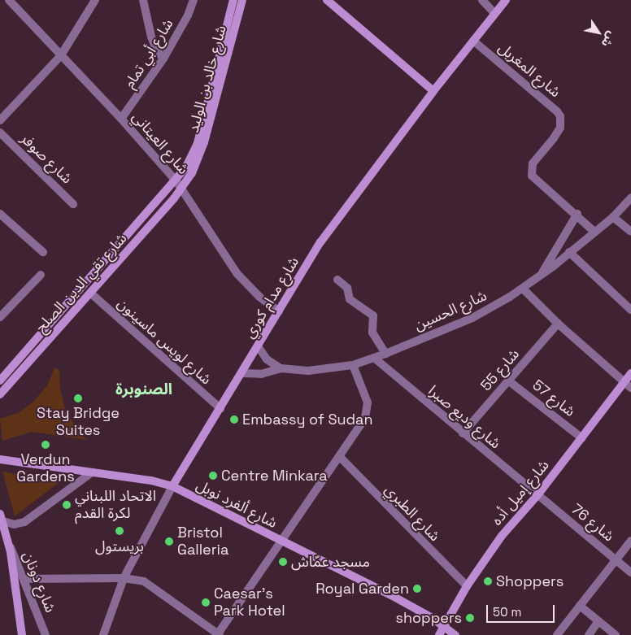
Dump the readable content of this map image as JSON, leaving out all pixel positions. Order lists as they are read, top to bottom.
{
  "streets": {
    "street": [
      "شارع أبي تمام",
      "شارع المغربل",
      "شارع خالد بن الوليد",
      "شارع العيتاني",
      "شارع صوفر",
      "شارع تقي الدين الصلح",
      "شارع مدام كوري",
      "شارع الحسين",
      "شارع لويس ماسينون",
      "شارع 55",
      "شارع 57",
      "شارع وديع صبرا",
      "شارع إميل أده",
      "شارع ألفرد نوبل",
      "شارع الطبري",
      "شارع 76",
      "شارع دونان"
    ]
  },
  "crossings": [
    ["شارع أبي تمام", "شارع العيتاني"],
    ["شارع المغربل", "شارع مدام كوري"],
    ["شارع المغربل", "شارع الحسين"],
    ["شارع خالد بن الوليد", "شارع العيتاني"],
    ["شارع خالد بن الوليد", "شارع تقي الدين الصلح"],
    ["شارع العيتاني", "شارع تقي الدين الصلح"],
    ["شارع العيتاني", "شارع مدام كوري"],
    ["شارع تقي الدين الصلح", "شارع لويس ماسينون"],
    ["شارع مدام كوري", "شارع لويس ماسينون"],
    ["شارع مدام كوري", "شارع ألفرد نوبل"],
    ["شارع الحسين", "شارع وديع صبرا"],
    ["شارع 55", "شارع 57"],
    ["شارع 55", "شارع وديع صبرا"],
    ["شارع 57", "شارع إميل أده"],
    ["شارع وديع صبرا", "شارع إميل أده"],
    ["شارع وديع صبرا", "شارع 76"],
    ["شارع إميل أده", "شارع ألفرد نوبل"],
    ["شارع إميل أده", "شارع الطبري"],
    ["شارع إميل أده", "شارع 76"]
  ],
  "districts": ["الصنوبرة"],
  "places": [
    "Stay Bridge Suites",
    "Embassy of Sudan",
    "Verdun Gardens",
    "Centre Minkara",
    "الاتحاد اللبناني لكرة القدم",
    "بريستول",
    "Bristol Galleria",
    "مسجد عمّاش",
    "Shoppers",
    "Royal Garden",
    "Caesar's Park Hotel",
    "shoppers"
  ],
  "scale_bar": "50 m",
  "north": "bottom right"
}
